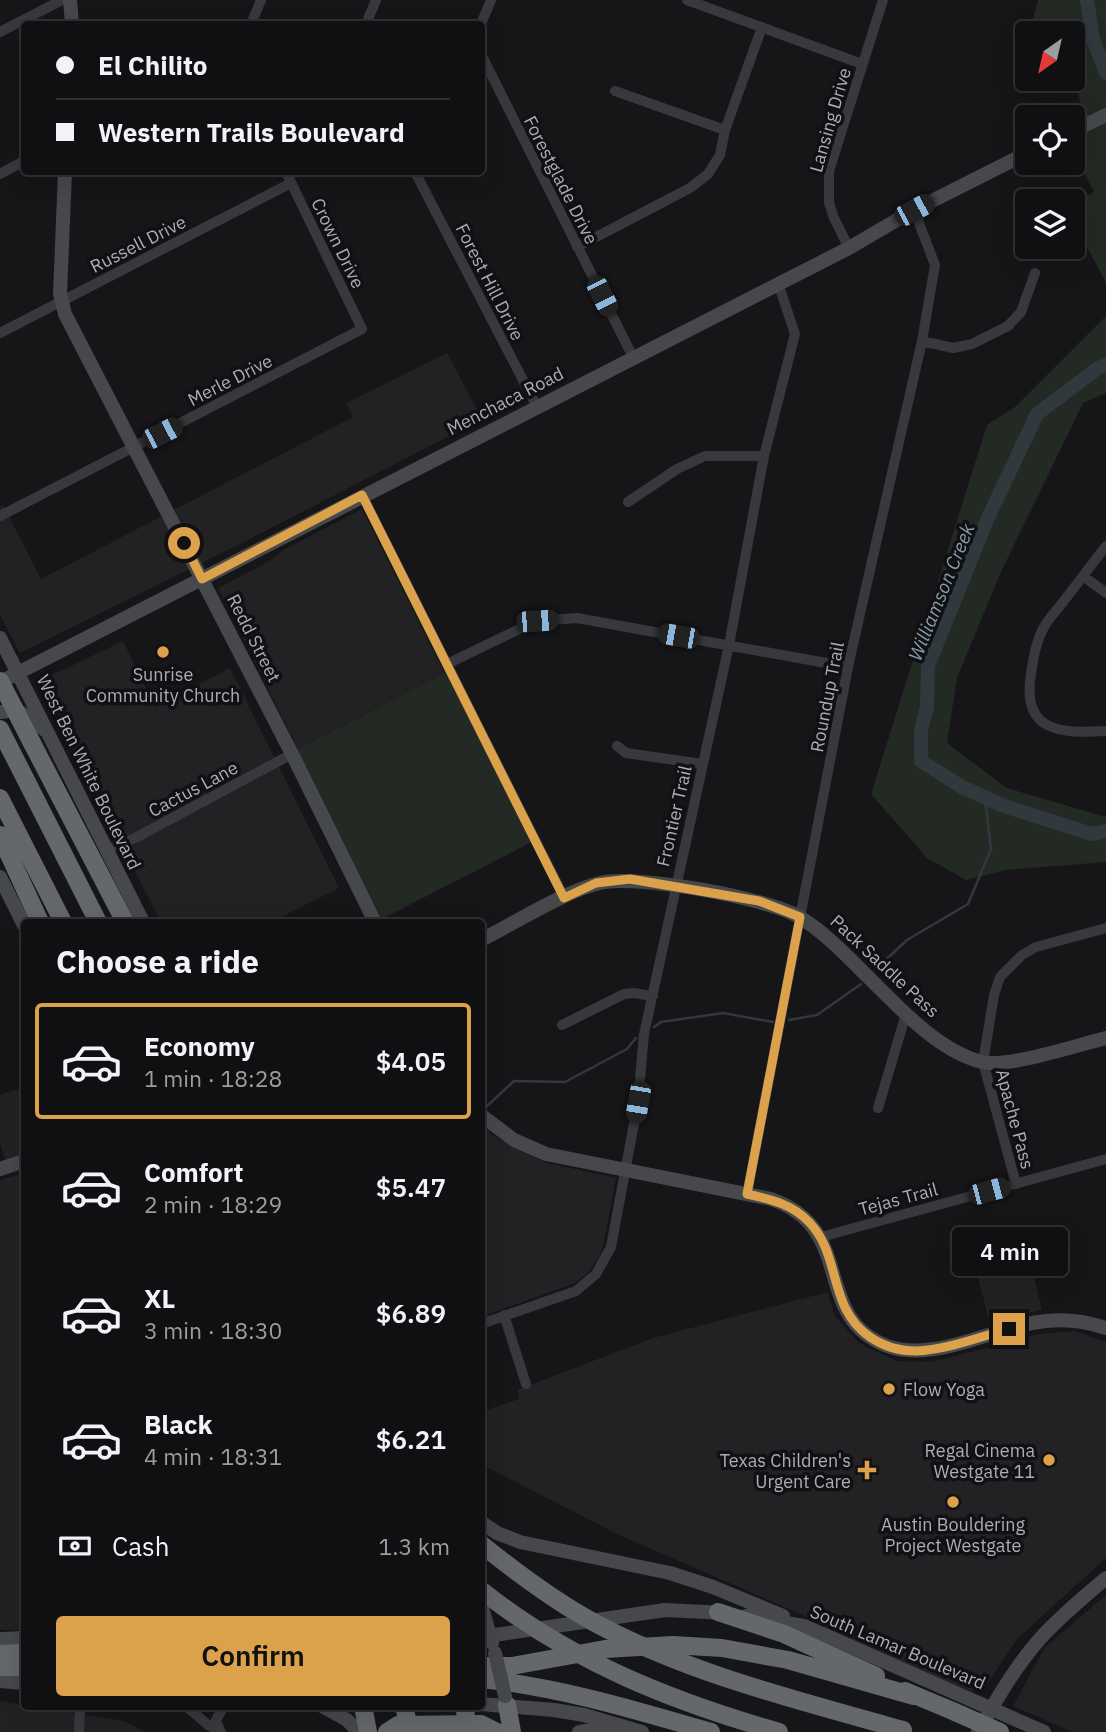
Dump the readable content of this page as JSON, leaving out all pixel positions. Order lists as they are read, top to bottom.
{
  "streets": {
    "main road": [
      "Menchaca Road",
      "Redd Street",
      "West Ben White Boulevard",
      "Pack Saddle Pass",
      "South Lamar Boulevard"
    ],
    "street": [
      "Lansing Drive",
      "Forestglade Drive",
      "Crown Drive",
      "Russell Drive",
      "Forest Hill Drive",
      "Merle Drive",
      "Roundup Trail",
      "Cactus Lane",
      "Frontier Trail",
      "Apache Pass",
      "Tejas Trail"
    ]
  },
  "crossings": [
    ["Lansing Drive", "Menchaca Road"],
    ["Forestglade Drive", "Menchaca Road"],
    ["Crown Drive", "Russell Drive"],
    ["Crown Drive", "Merle Drive"],
    ["Russell Drive", "Redd Street"],
    ["Forest Hill Drive", "Menchaca Road"],
    ["Merle Drive", "Redd Street"],
    ["Menchaca Road", "Redd Street"],
    ["Menchaca Road", "Roundup Trail"],
    ["Menchaca Road", "West Ben White Boulevard"],
    ["Menchaca Road", "Frontier Trail"],
    ["Redd Street", "Cactus Lane"],
    ["Roundup Trail", "Pack Saddle Pass"],
    ["West Ben White Boulevard", "Cactus Lane"],
    ["Frontier Trail", "Pack Saddle Pass"],
    ["Pack Saddle Pass", "Apache Pass"],
    ["Apache Pass", "Tejas Trail"]
  ],
  "water": ["Williamson Creek"],
  "places": {
    "other": [
      "Sunrise Community Church",
      "Flow Yoga",
      "Regal Cinema Westgate 11",
      "Austin Bouldering Project Westgate"
    ],
    "health": ["Texas Children's Urgent Care"]
  },
  "north": "bottom left",
  "page": {
    "banner": ["El Chilito", "Western Trails Boulevard"],
    "heading": "Choose a ride",
    "list": [
      {
        "name": "Economy",
        "note": "1 min · 18:28",
        "value": "$4.05"
      },
      {
        "name": "Comfort",
        "note": "2 min · 18:29",
        "value": "$5.47"
      },
      {
        "name": "XL",
        "note": "3 min · 18:30",
        "value": "$6.89"
      },
      {
        "name": "Black",
        "note": "4 min · 18:31",
        "value": "$6.21"
      }
    ],
    "bubble": "4 min",
    "pay": ["Cash", "1.3 km"],
    "buttons": "Confirm"
  }
}
